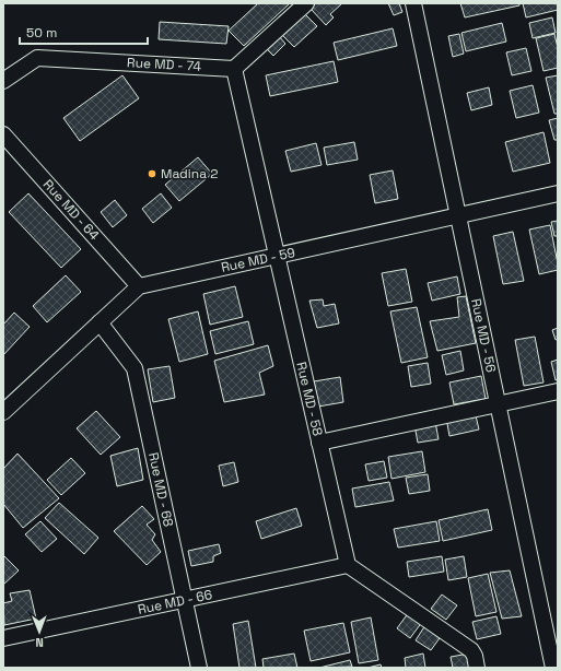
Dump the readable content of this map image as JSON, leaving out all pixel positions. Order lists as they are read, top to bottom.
{
  "streets": {
    "street": [
      "Rue MD - 74",
      "Rue MD - 64",
      "Rue MD - 59",
      "Rue MD - 56",
      "Rue MD - 58",
      "Rue MD - 68",
      "Rue MD - 66"
    ]
  },
  "crossings": [
    ["Rue MD - 74", "Rue MD - 58"],
    ["Rue MD - 64", "Rue MD - 59"],
    ["Rue MD - 59", "Rue MD - 56"],
    ["Rue MD - 59", "Rue MD - 58"],
    ["Rue MD - 58", "Rue MD - 66"],
    ["Rue MD - 68", "Rue MD - 66"]
  ],
  "places": ["Madina 2"],
  "scale_bar": "50 m",
  "north": "bottom"
}
